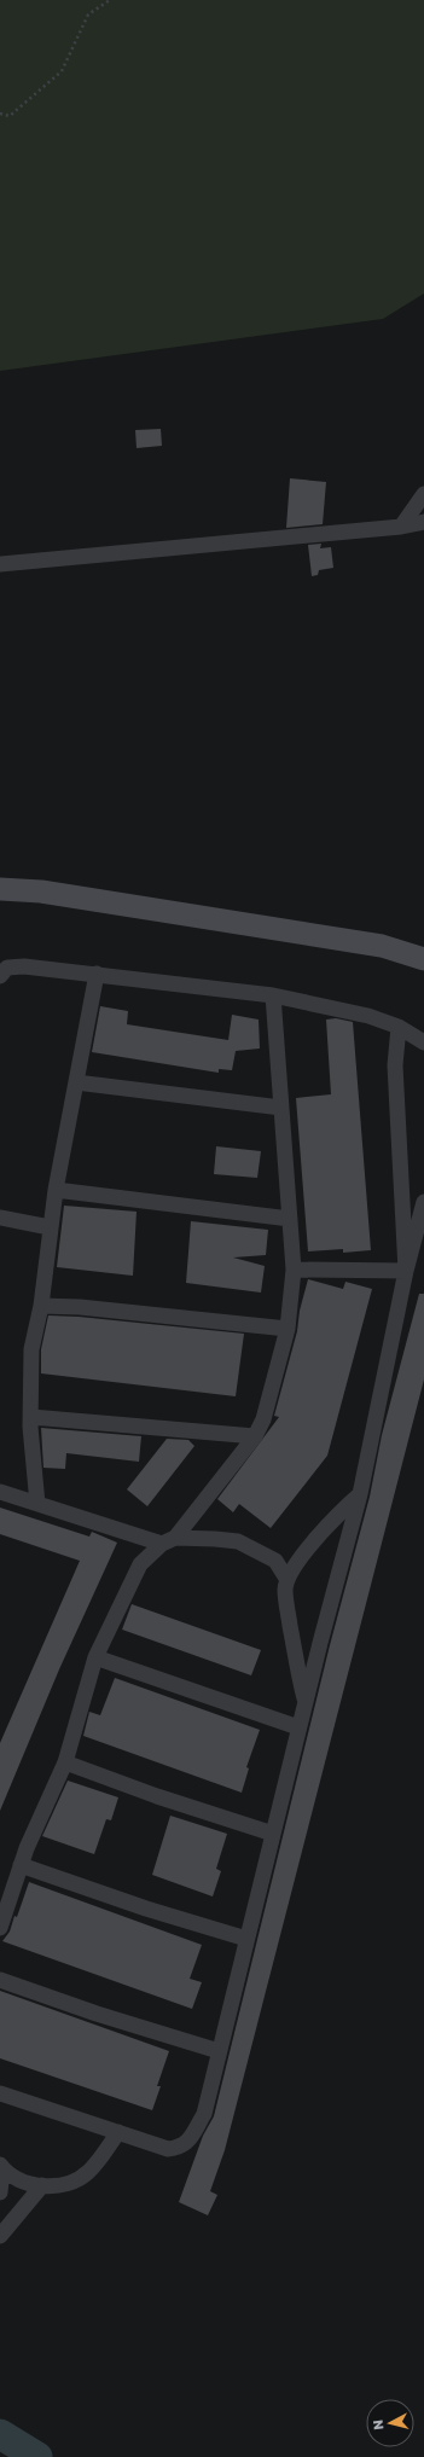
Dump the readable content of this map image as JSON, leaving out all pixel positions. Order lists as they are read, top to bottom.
{
  "north": "left"
}
